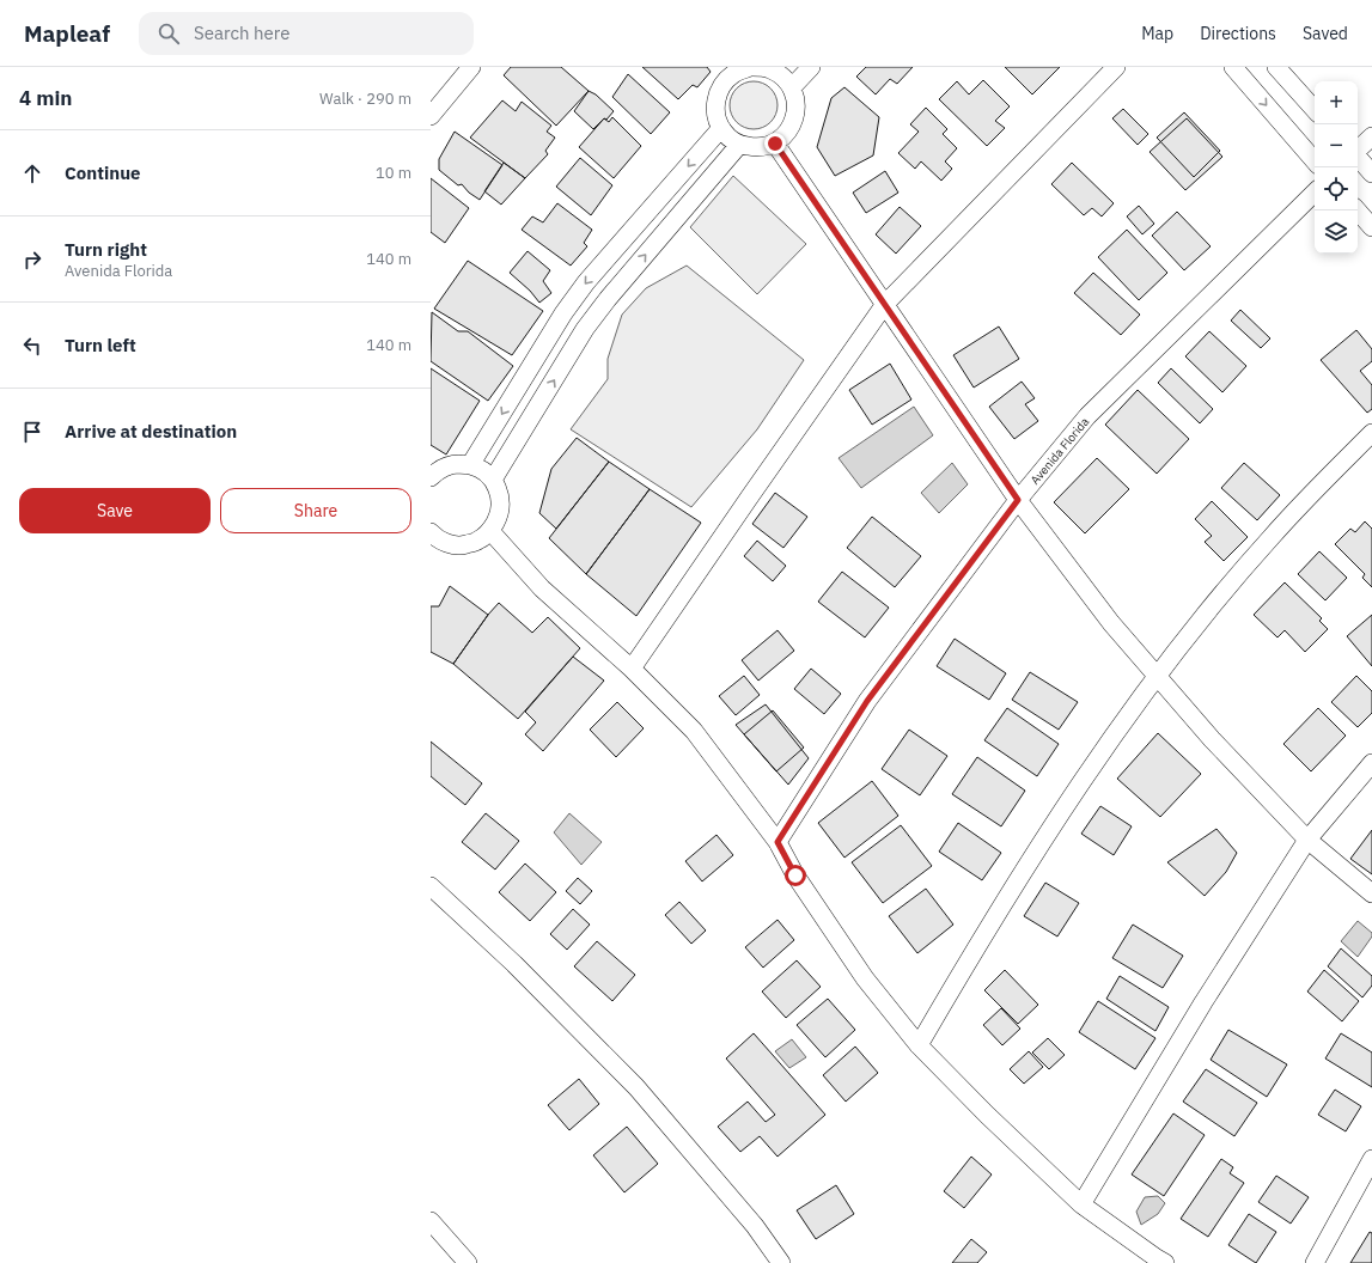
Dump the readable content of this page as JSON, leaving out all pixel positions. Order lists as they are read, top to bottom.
{
  "streets": {
    "street": ["Avenida Florida"]
  },
  "page": {
    "header": "Mapleaf",
    "search": "Search here",
    "nav": ["Map", "Directions", "Saved"],
    "heading": ["4 min", "Walk · 290 m"],
    "map_buttons": ["+", "−"],
    "list": [
      ["Continue", "10 m"],
      ["Turn right", "Avenida Florida", "140 m"],
      ["Turn left", "140 m"],
      "Arrive at destination"
    ],
    "buttons": ["Save", "Share"]
  }
}
